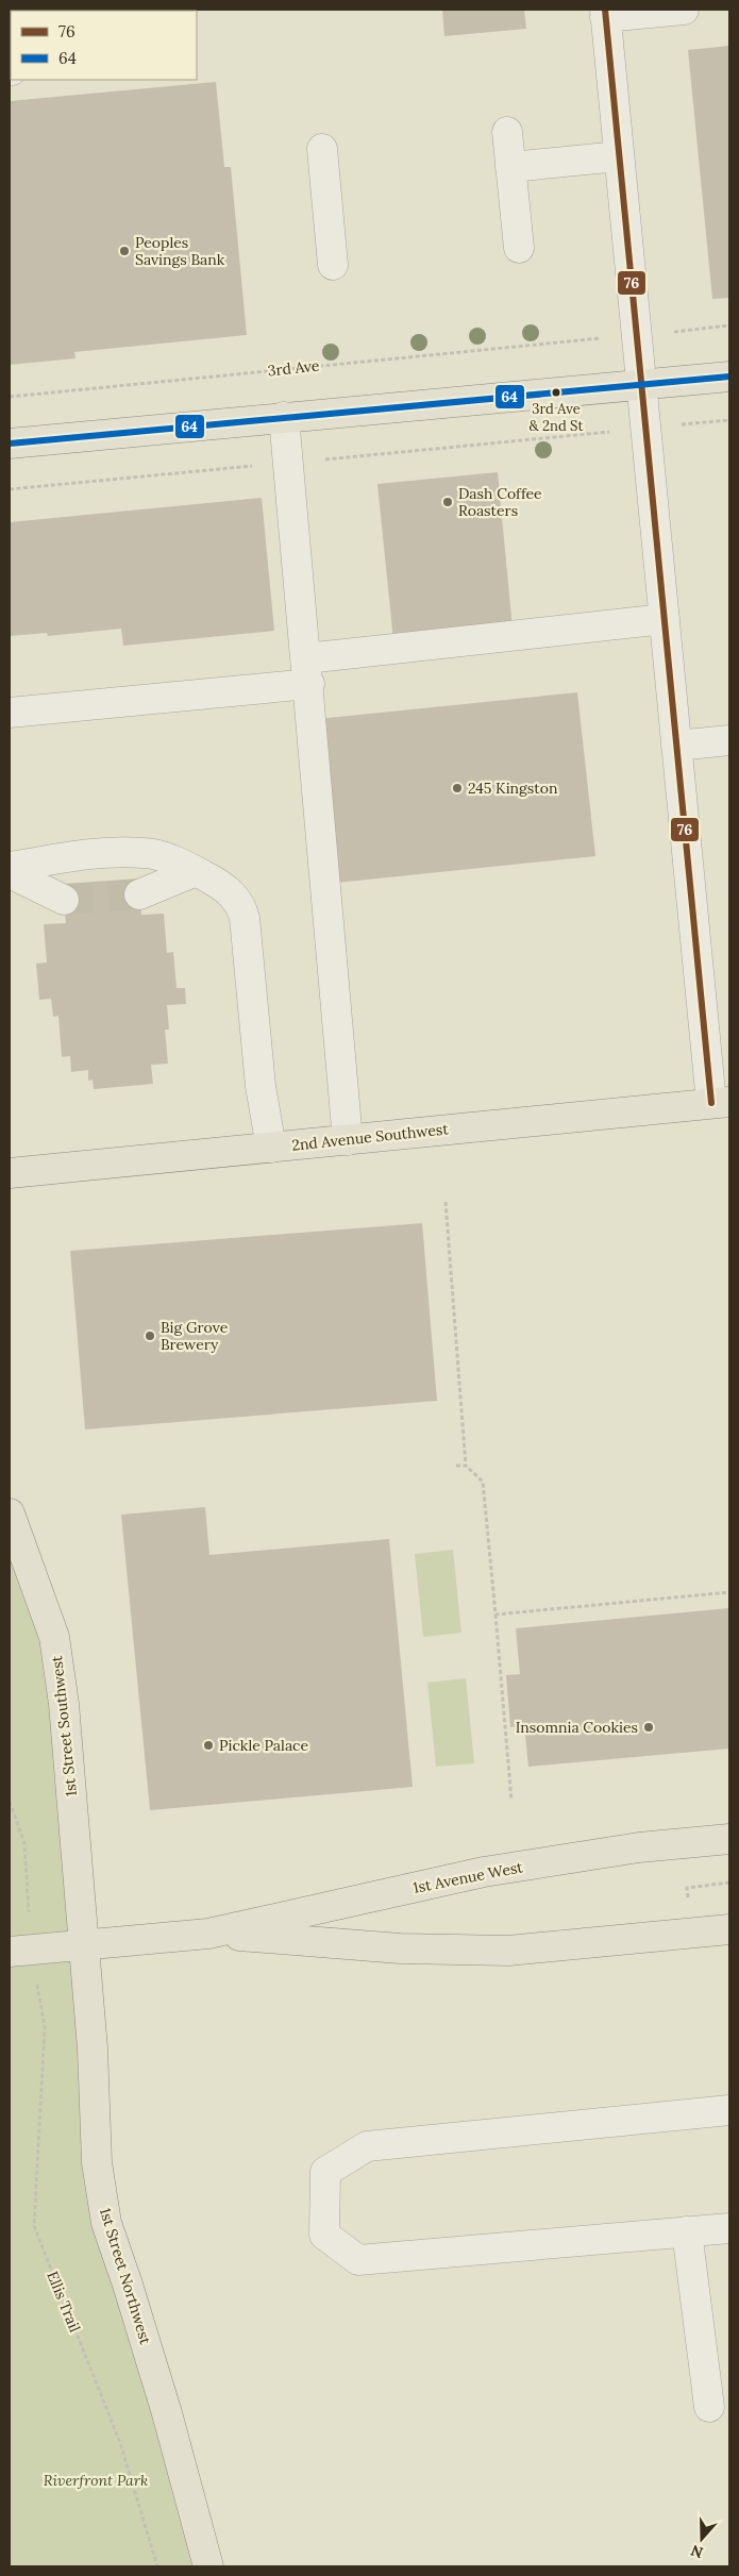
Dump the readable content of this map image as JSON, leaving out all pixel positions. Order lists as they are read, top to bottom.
{
  "streets": {
    "main road": [
      "2nd Avenue Southwest",
      "1st Street Southwest",
      "1st Avenue West",
      "1st Street Northwest"
    ],
    "path": ["3rd Ave", "Ellis Trail"]
  },
  "crossings": [
    ["1st Street Southwest", "1st Avenue West"],
    ["1st Street Southwest", "1st Street Northwest"],
    ["1st Avenue West", "1st Street Northwest"]
  ],
  "parks": ["Riverfront Park"],
  "places": [
    "Peoples Savings Bank",
    "3rd Ave & 2nd St",
    "Dash Coffee Roasters",
    "245 Kingston",
    "Big Grove Brewery",
    "Insomnia Cookies",
    "Pickle Palace"
  ],
  "lines": ["transit line 76", "transit line 64"],
  "legend": ["76", "64"],
  "north": "bottom"
}
